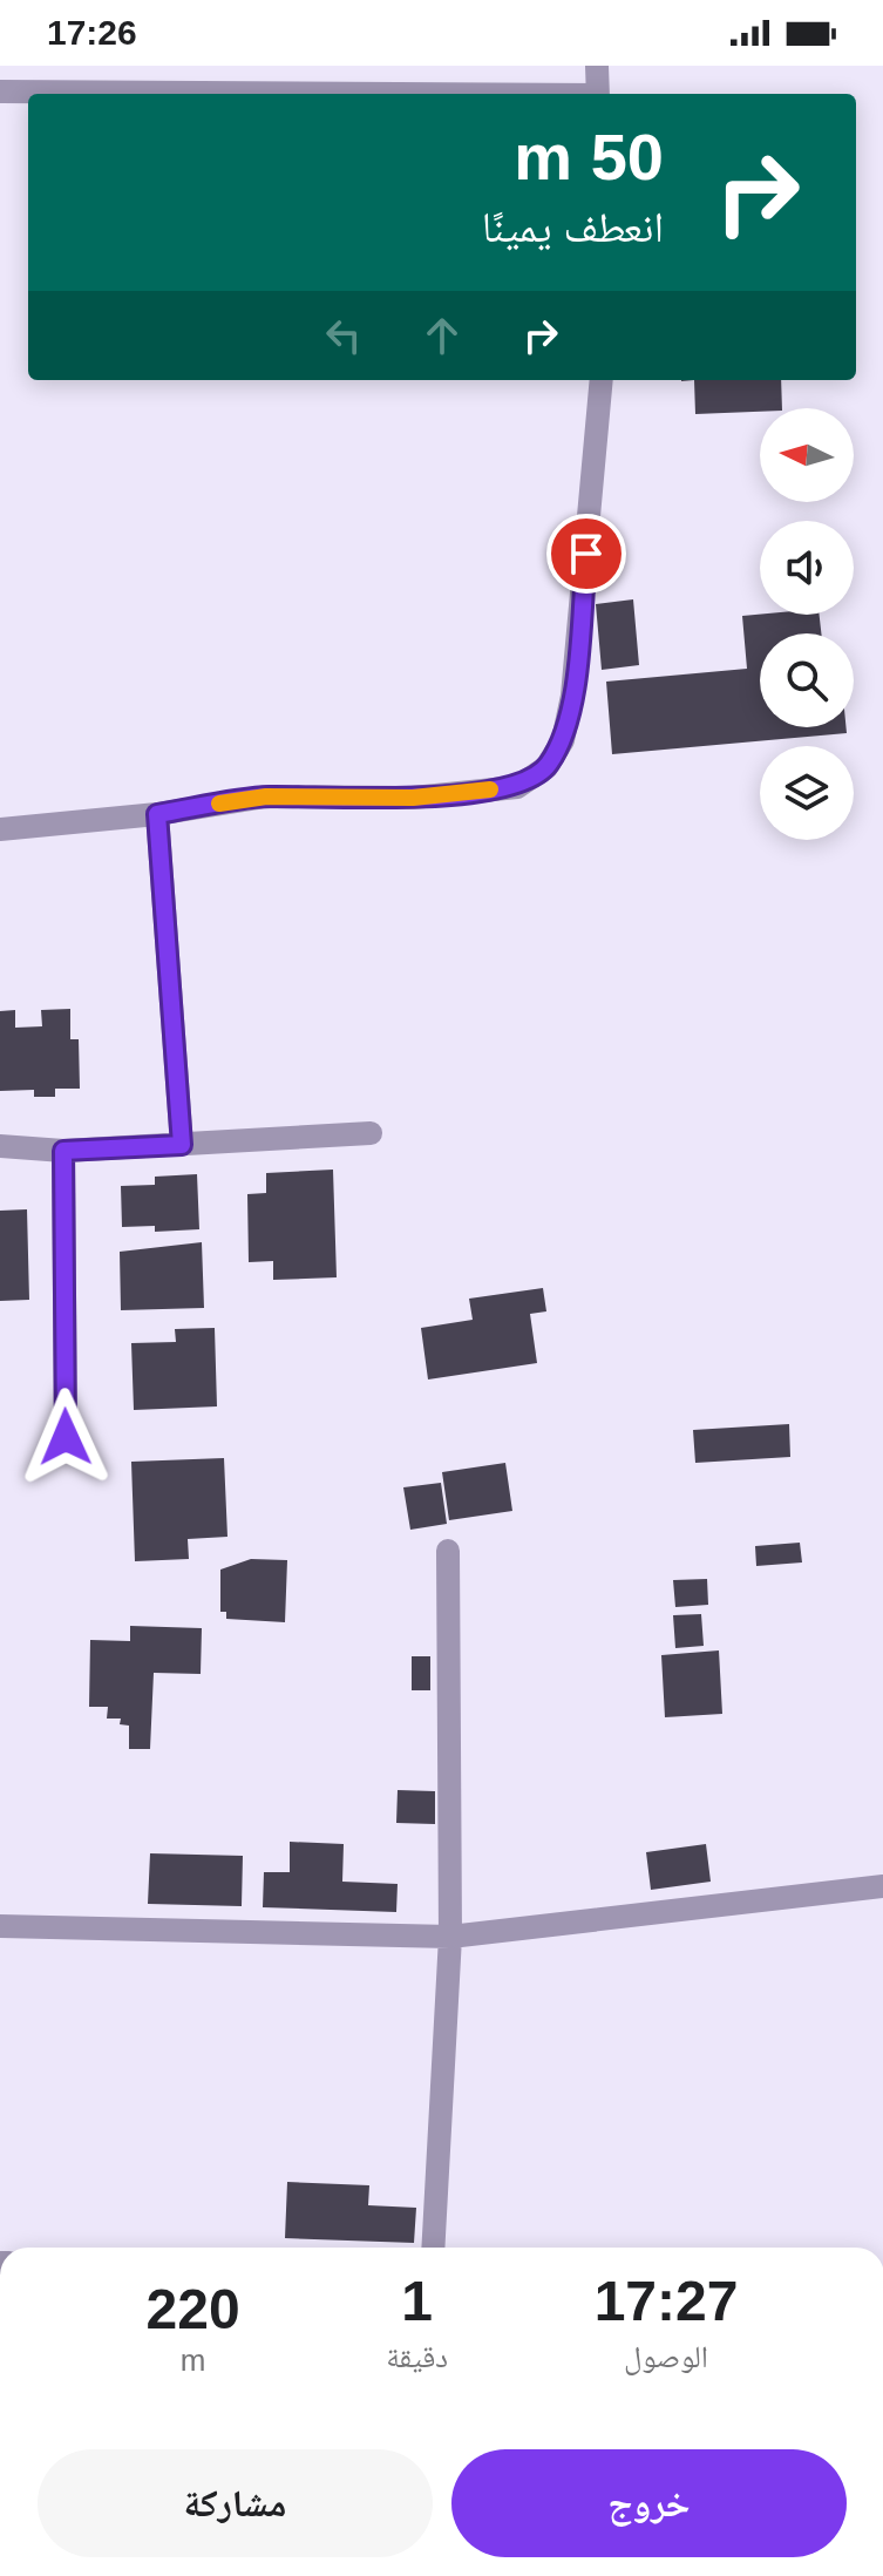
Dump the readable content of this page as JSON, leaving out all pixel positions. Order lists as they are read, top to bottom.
{
  "north": "left",
  "page": {
    "status": "17:26",
    "turn": ["50 m", "انعطف يمينًا"],
    "eta": [
      "17:27",
      "الوصول",
      "1",
      "دقيقة",
      "220",
      "m"
    ],
    "buttons": ["خروج", "مشاركة"]
  }
}
